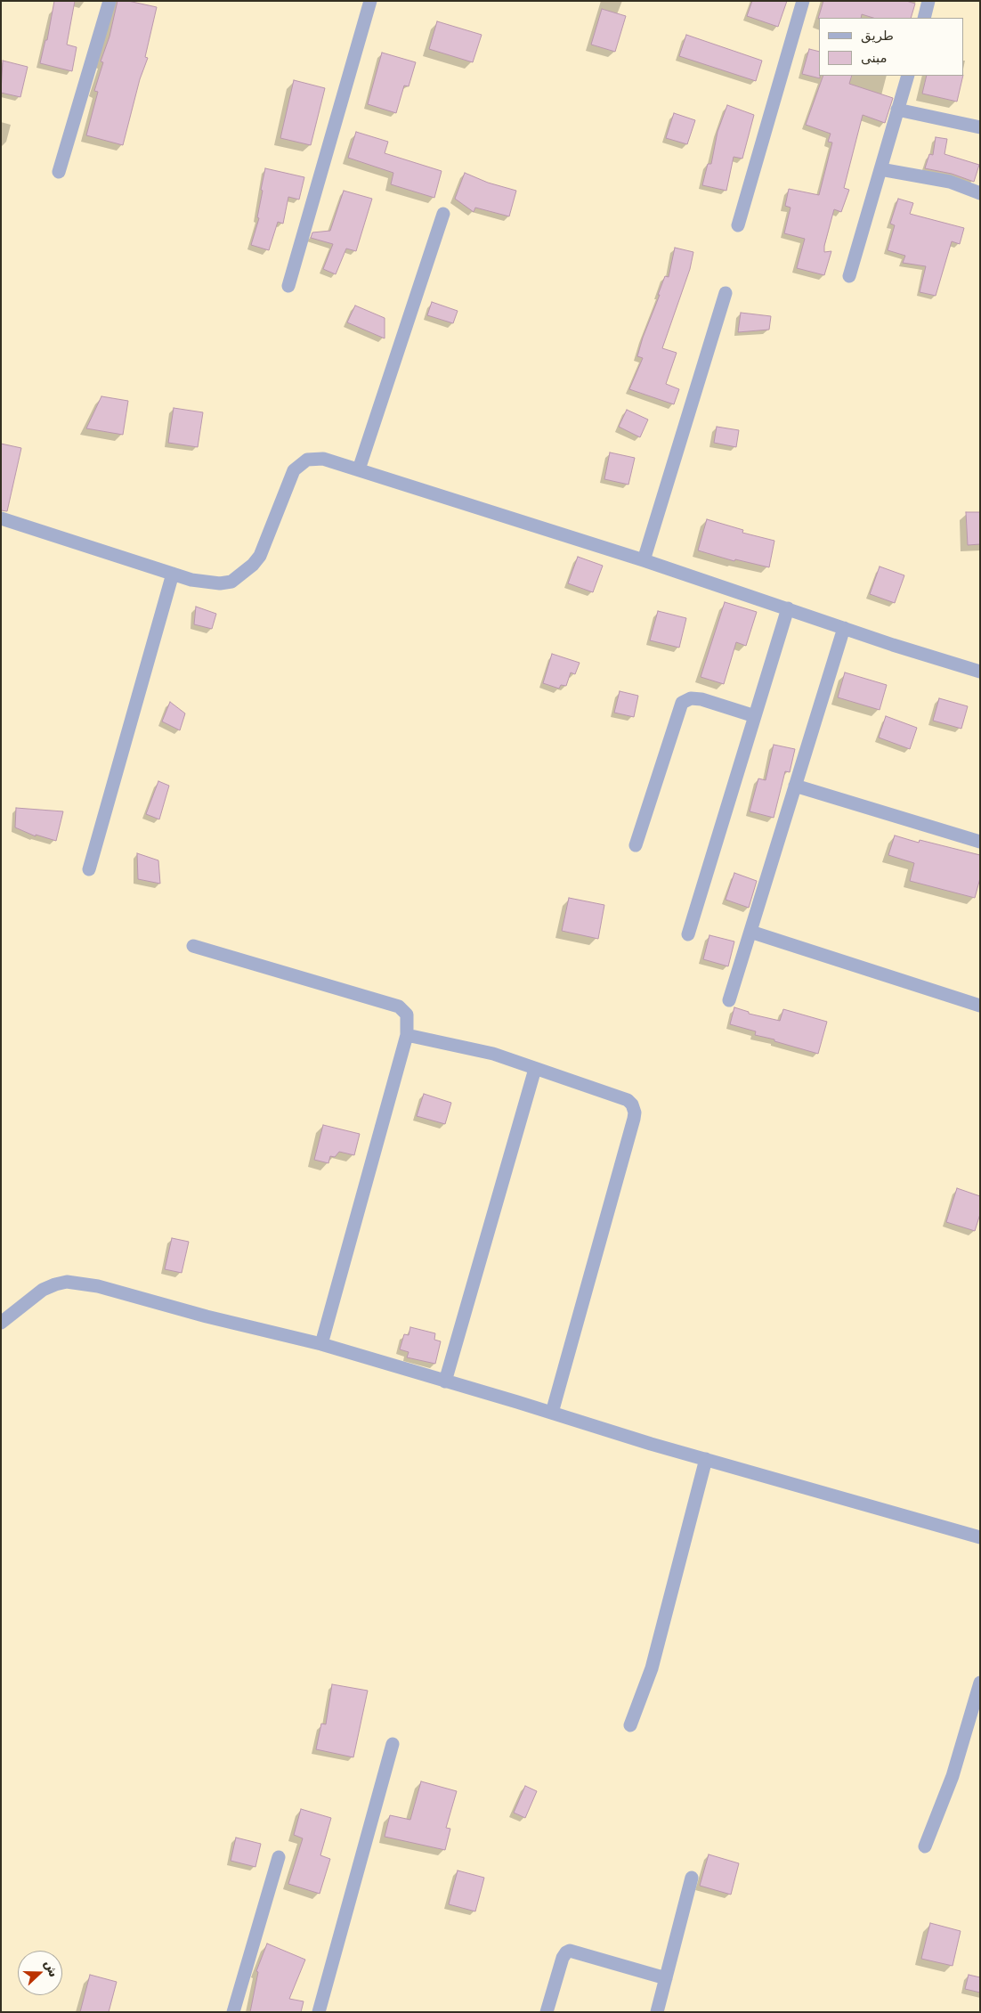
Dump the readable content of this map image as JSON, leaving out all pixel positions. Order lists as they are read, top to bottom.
{
  "legend": ["طريق", "مبنى"],
  "north": "right"
}
